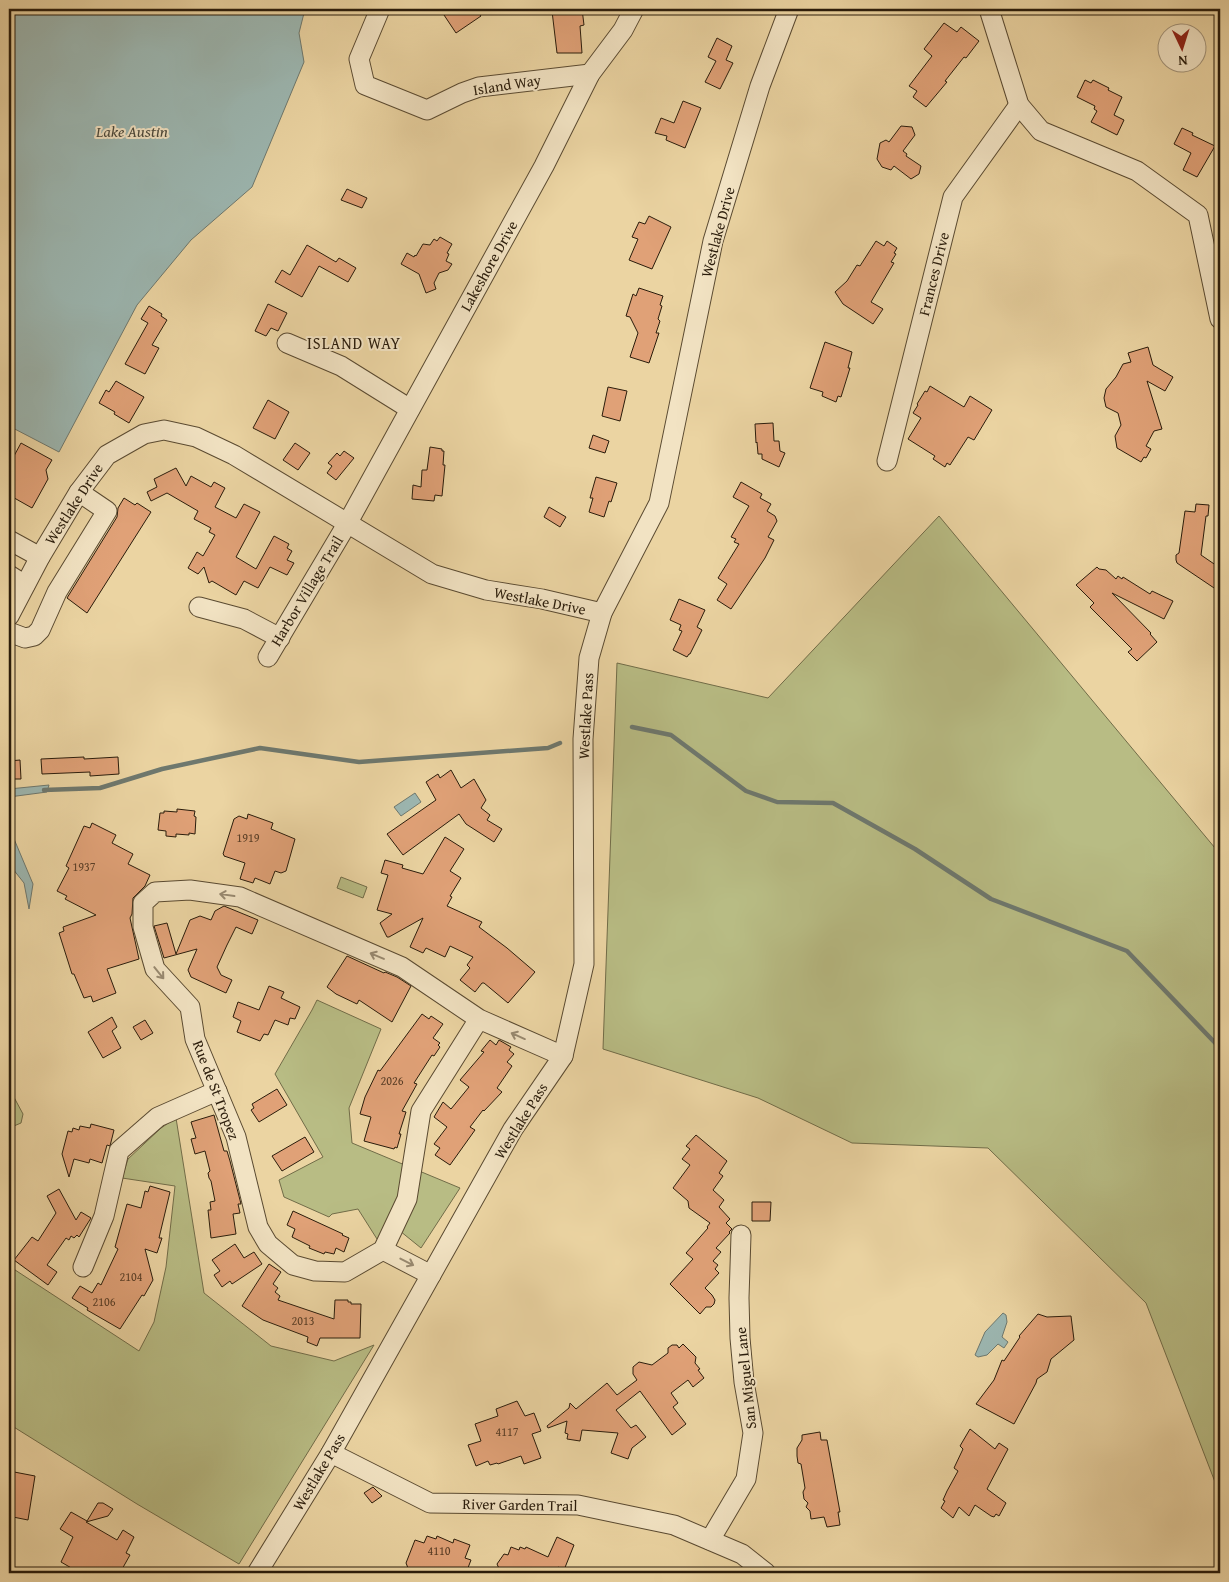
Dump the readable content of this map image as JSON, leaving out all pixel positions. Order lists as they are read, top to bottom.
{
  "streets": {
    "street": [
      "Island Way",
      "Westlake Drive",
      "Lakeshore Drive",
      "Frances Drive",
      "Harbor Village Trail",
      "Westlake Pass",
      "Rue de St Tropez",
      "San Miguel Lane",
      "River Garden Trail"
    ]
  },
  "crossings": [
    ["Island Way", "Lakeshore Drive"],
    ["Westlake Drive", "Lakeshore Drive"],
    ["Westlake Drive", "Harbor Village Trail"],
    ["Westlake Drive", "Westlake Pass"],
    ["Lakeshore Drive", "Harbor Village Trail"],
    ["Westlake Pass", "Rue de St Tropez"],
    ["Westlake Pass", "River Garden Trail"],
    ["San Miguel Lane", "River Garden Trail"]
  ],
  "districts": ["ISLAND WAY"],
  "water": ["Lake Austin"],
  "house_numbers": [
    "1919",
    "1937",
    "2026",
    "2104",
    "2106",
    "2013",
    "4117",
    "4110"
  ],
  "north": "bottom"
}
